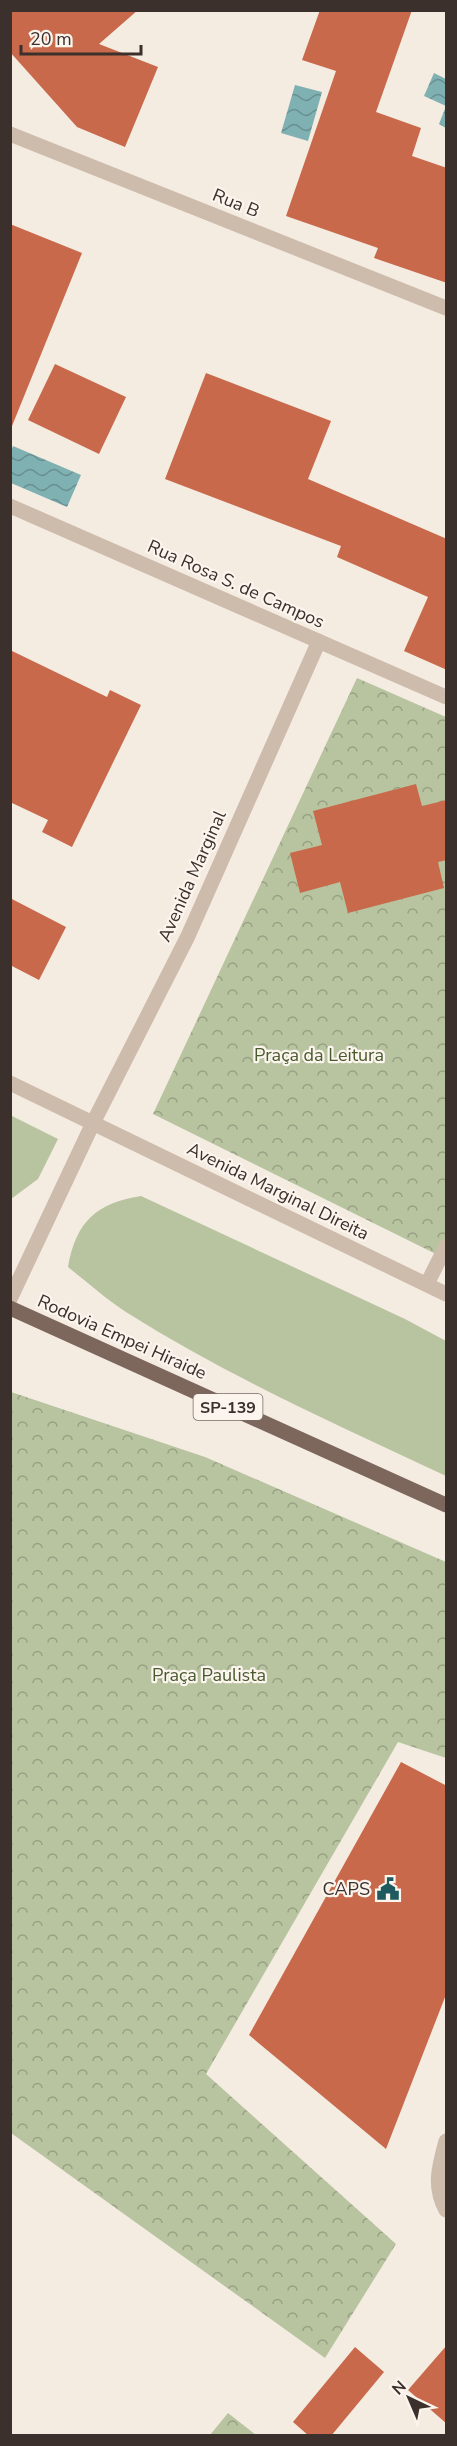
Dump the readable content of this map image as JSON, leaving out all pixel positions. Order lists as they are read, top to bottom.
{
  "streets": {
    "main road": ["Rodovia Empei Hiraide", "SP-139"],
    "street": [
      "Rua B",
      "Rua Rosa S. de Campos",
      "Avenida Marginal",
      "Avenida Marginal Direita"
    ]
  },
  "crossings": [
    ["Rua Rosa S. de Campos", "Avenida Marginal"],
    ["Avenida Marginal", "Avenida Marginal Direita"]
  ],
  "parks": ["Praça da Leitura", "Praça Paulista"],
  "places": {
    "public building": ["CAPS"]
  },
  "scale_bar": "20 m",
  "north": "top left"
}
